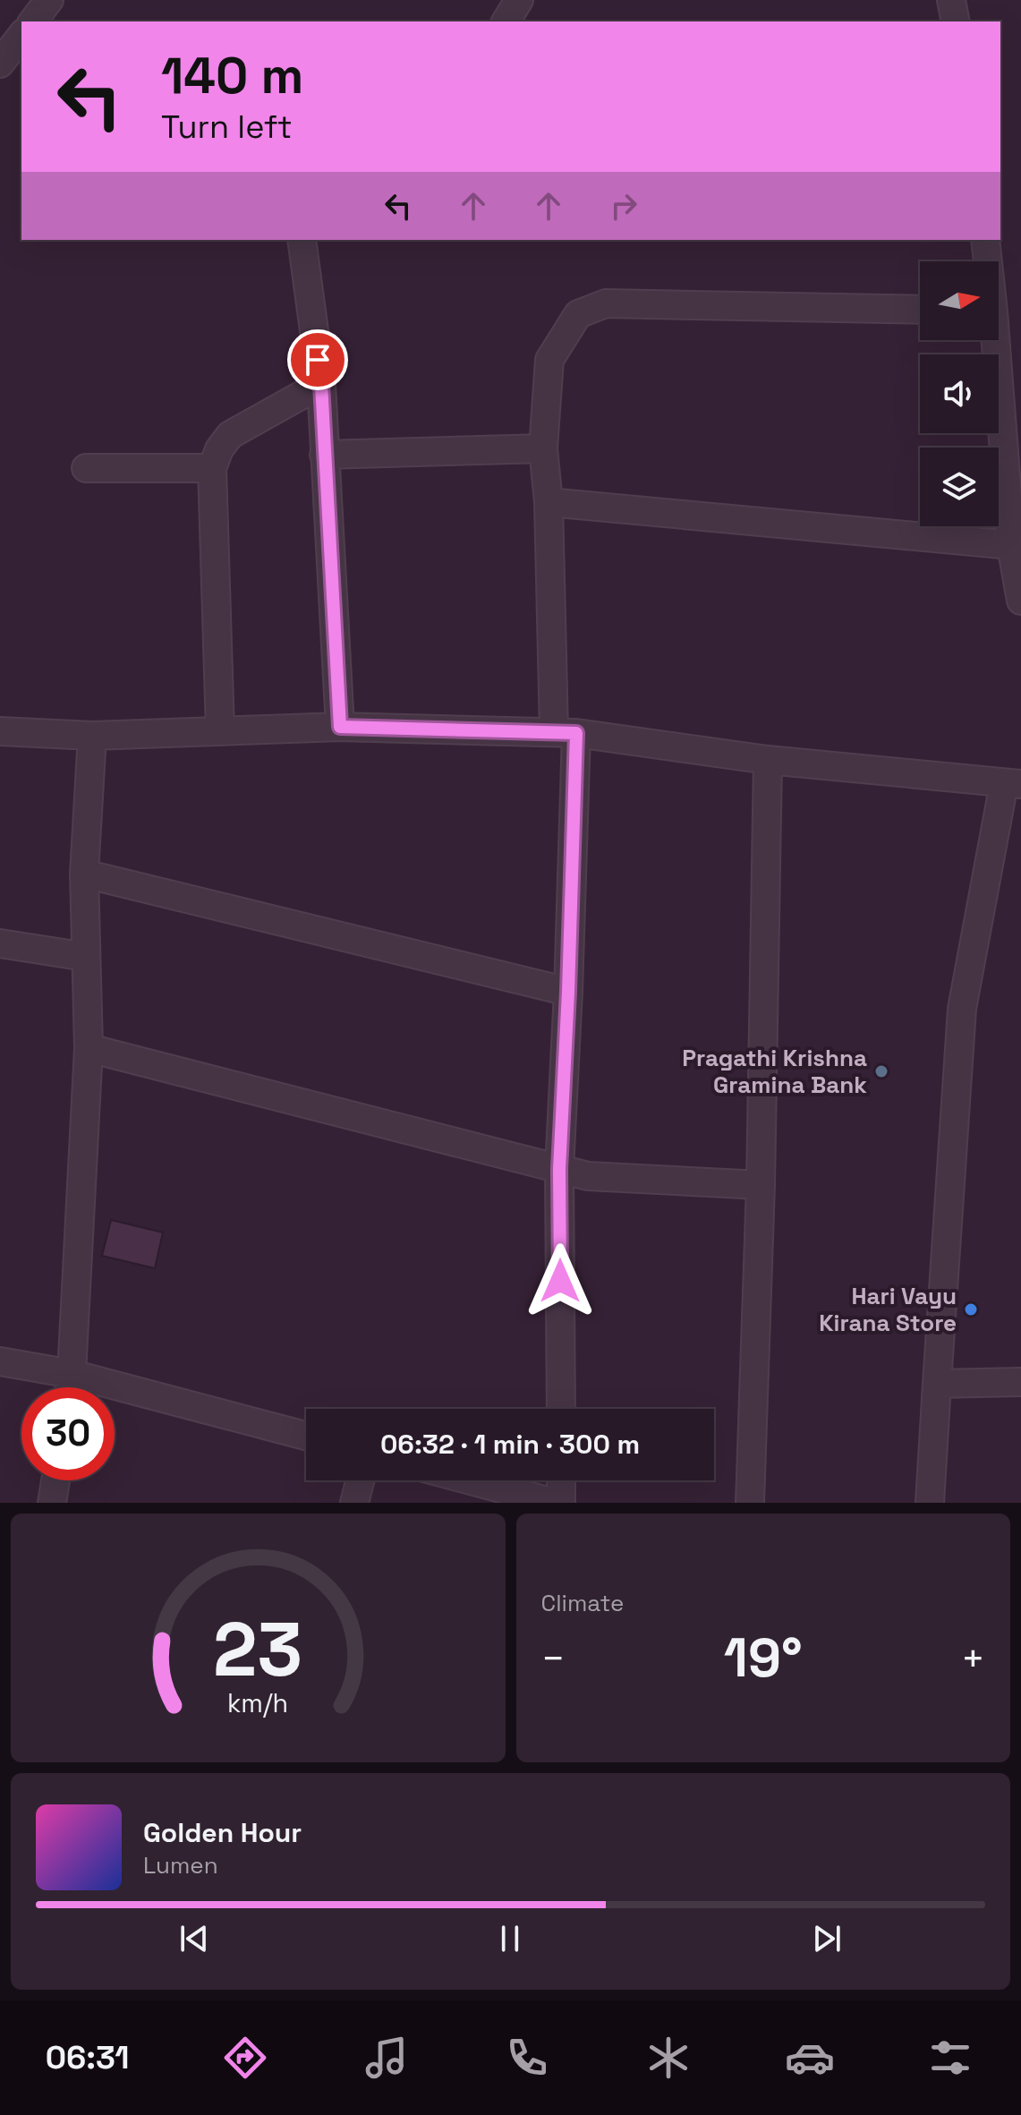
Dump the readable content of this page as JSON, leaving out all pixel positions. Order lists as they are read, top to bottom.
{
  "places": ["Pragathi Krishna Gramina Bank", "Hari Vayu Kirana Store"],
  "north": "right",
  "page": {
    "turn": ["140 m", "Turn left"],
    "limit": "30",
    "trip": "06:32 · 1 min · 300 m",
    "tile": "Climate",
    "heat": ["−", "19°", "+"],
    "song": ["Golden Hour", "Lumen"],
    "tabs": "06:31",
    "gauge": ["23", "km/h"]
  }
}
